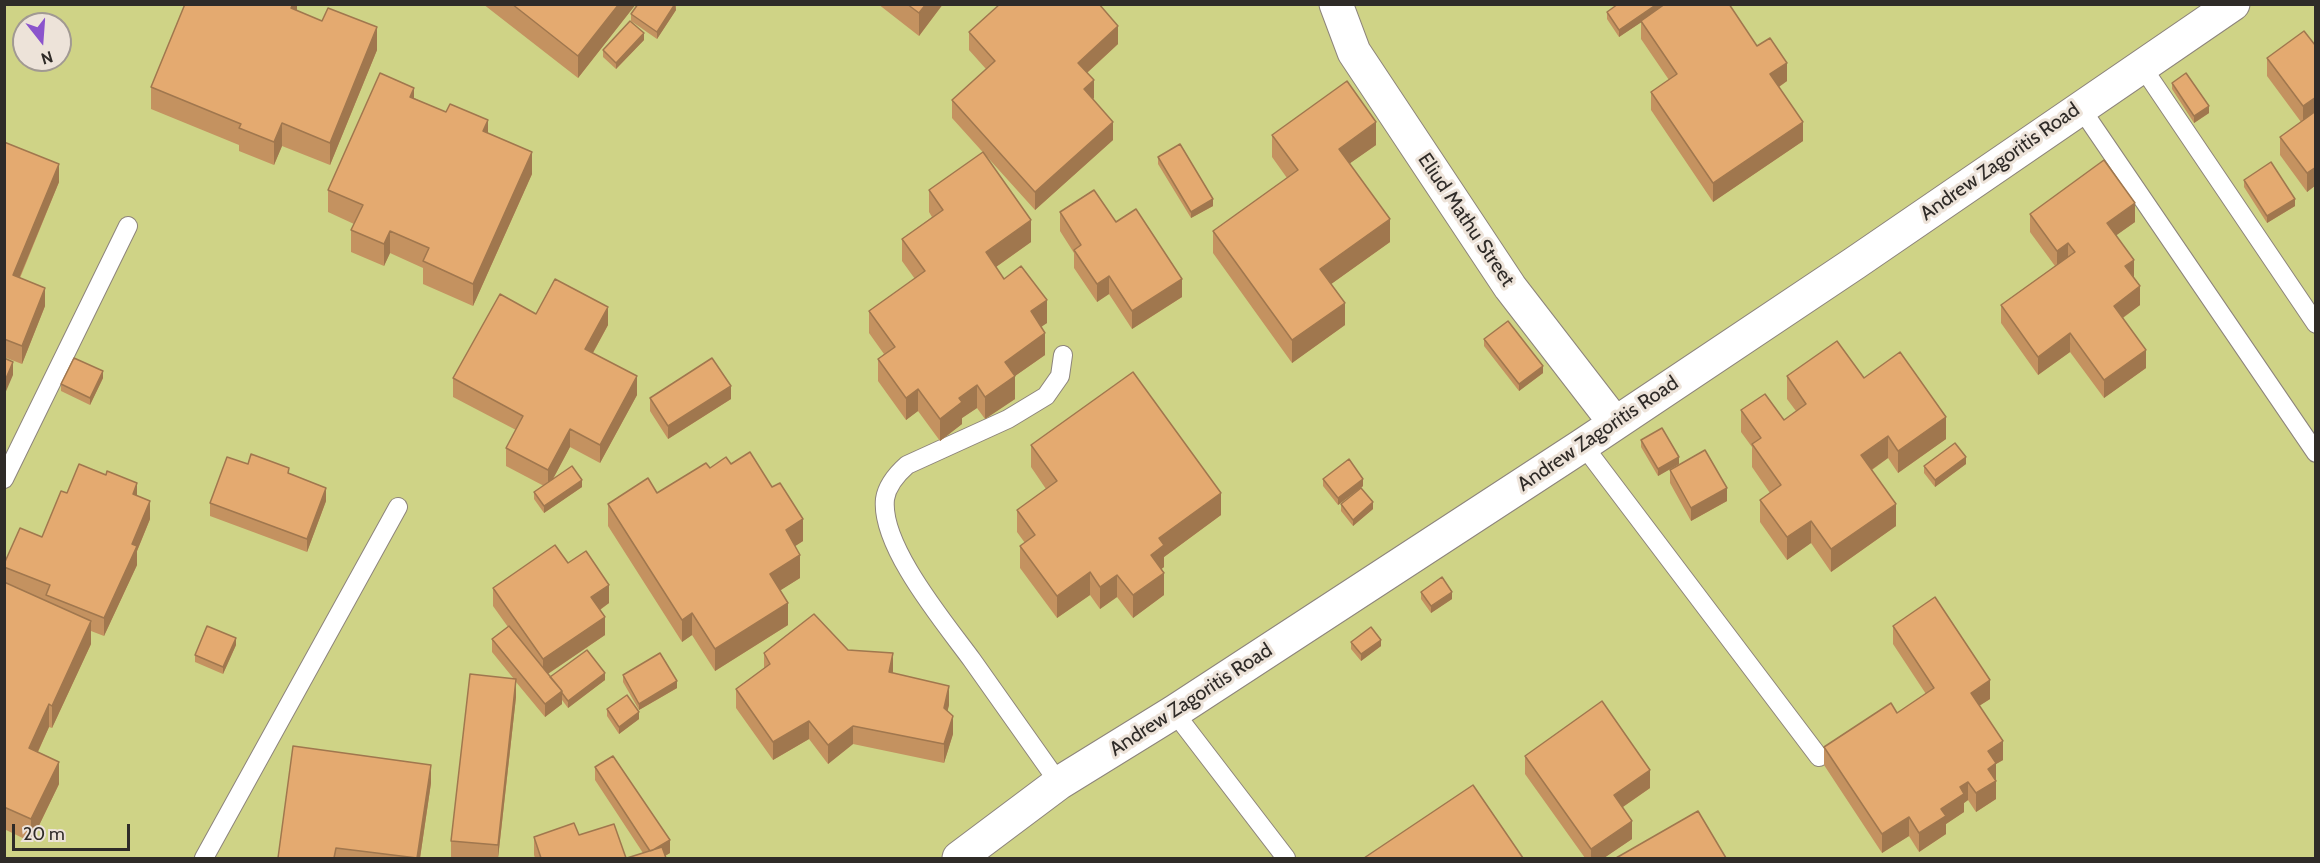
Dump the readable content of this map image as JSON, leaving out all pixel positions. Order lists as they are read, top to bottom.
{
  "streets": {
    "street": ["Andrew Zagoritis Road", "Eliud Mathu Street"]
  },
  "crossings": [
    ["Andrew Zagoritis Road", "Eliud Mathu Street"]
  ],
  "scale_bar": "20 m",
  "north": "bottom"
}
